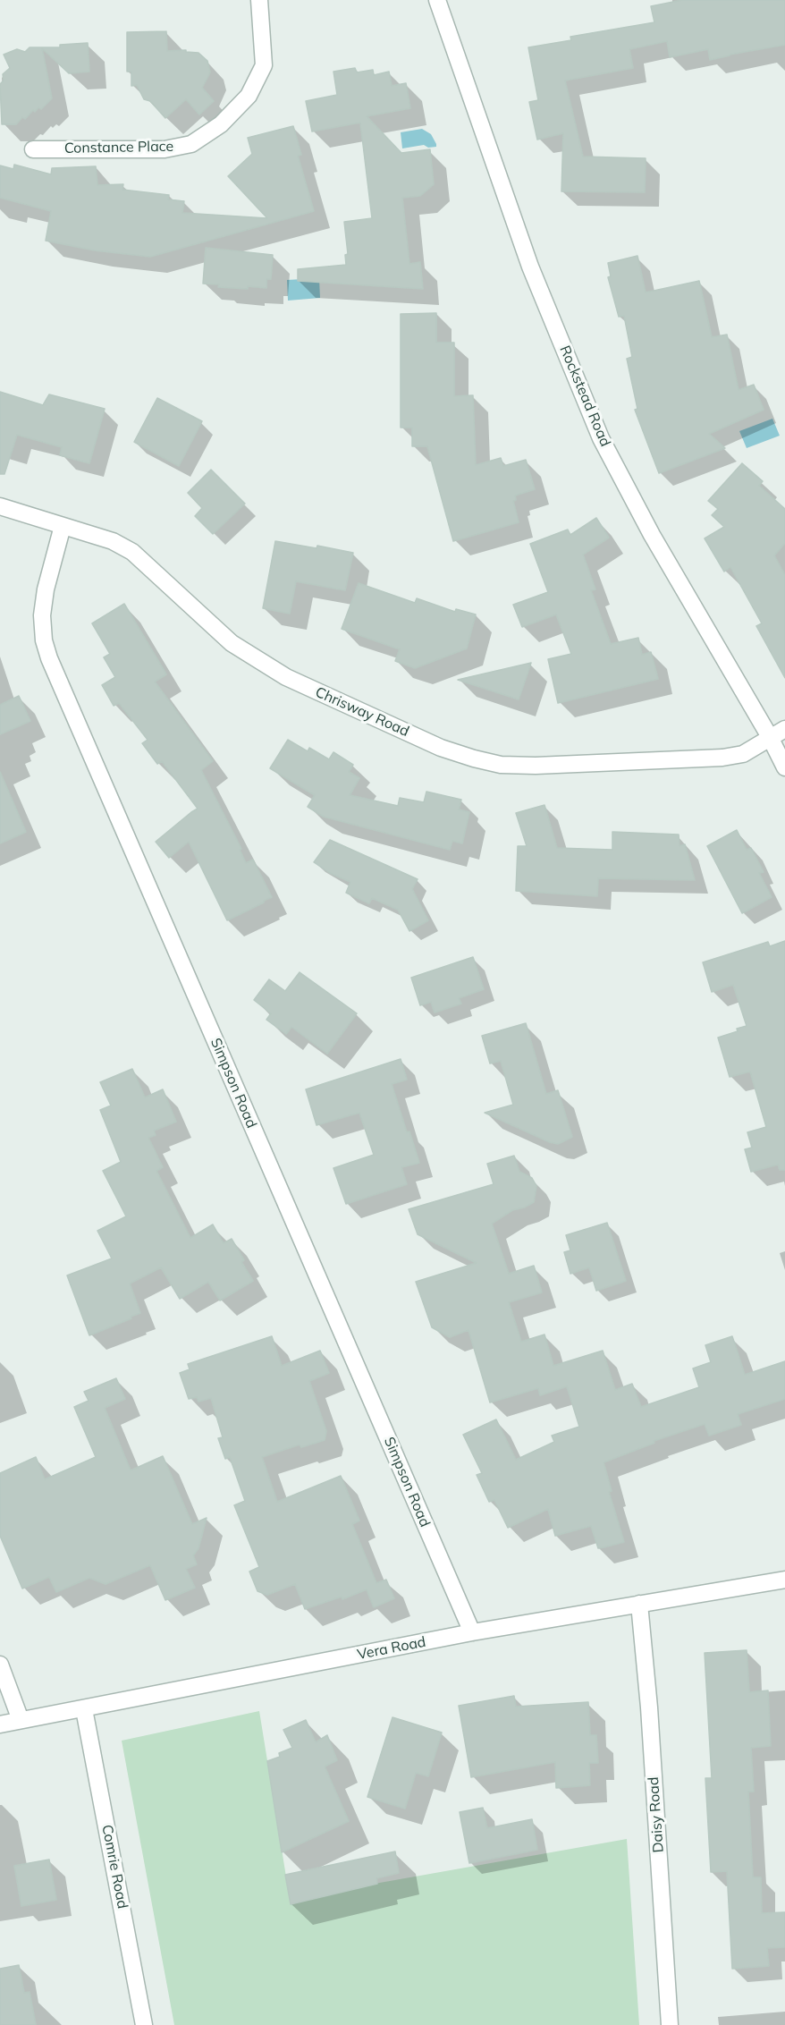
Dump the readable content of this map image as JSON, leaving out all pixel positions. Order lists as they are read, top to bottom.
{
  "streets": {
    "street": [
      "Constance Place",
      "Rockstead Road",
      "Chrisway Road",
      "Simpson Road",
      "Vera Road",
      "Daisy Road",
      "Comrie Road"
    ]
  },
  "crossings": [
    ["Rockstead Road", "Chrisway Road"],
    ["Chrisway Road", "Simpson Road"],
    ["Simpson Road", "Vera Road"],
    ["Vera Road", "Daisy Road"],
    ["Vera Road", "Comrie Road"]
  ]
}
